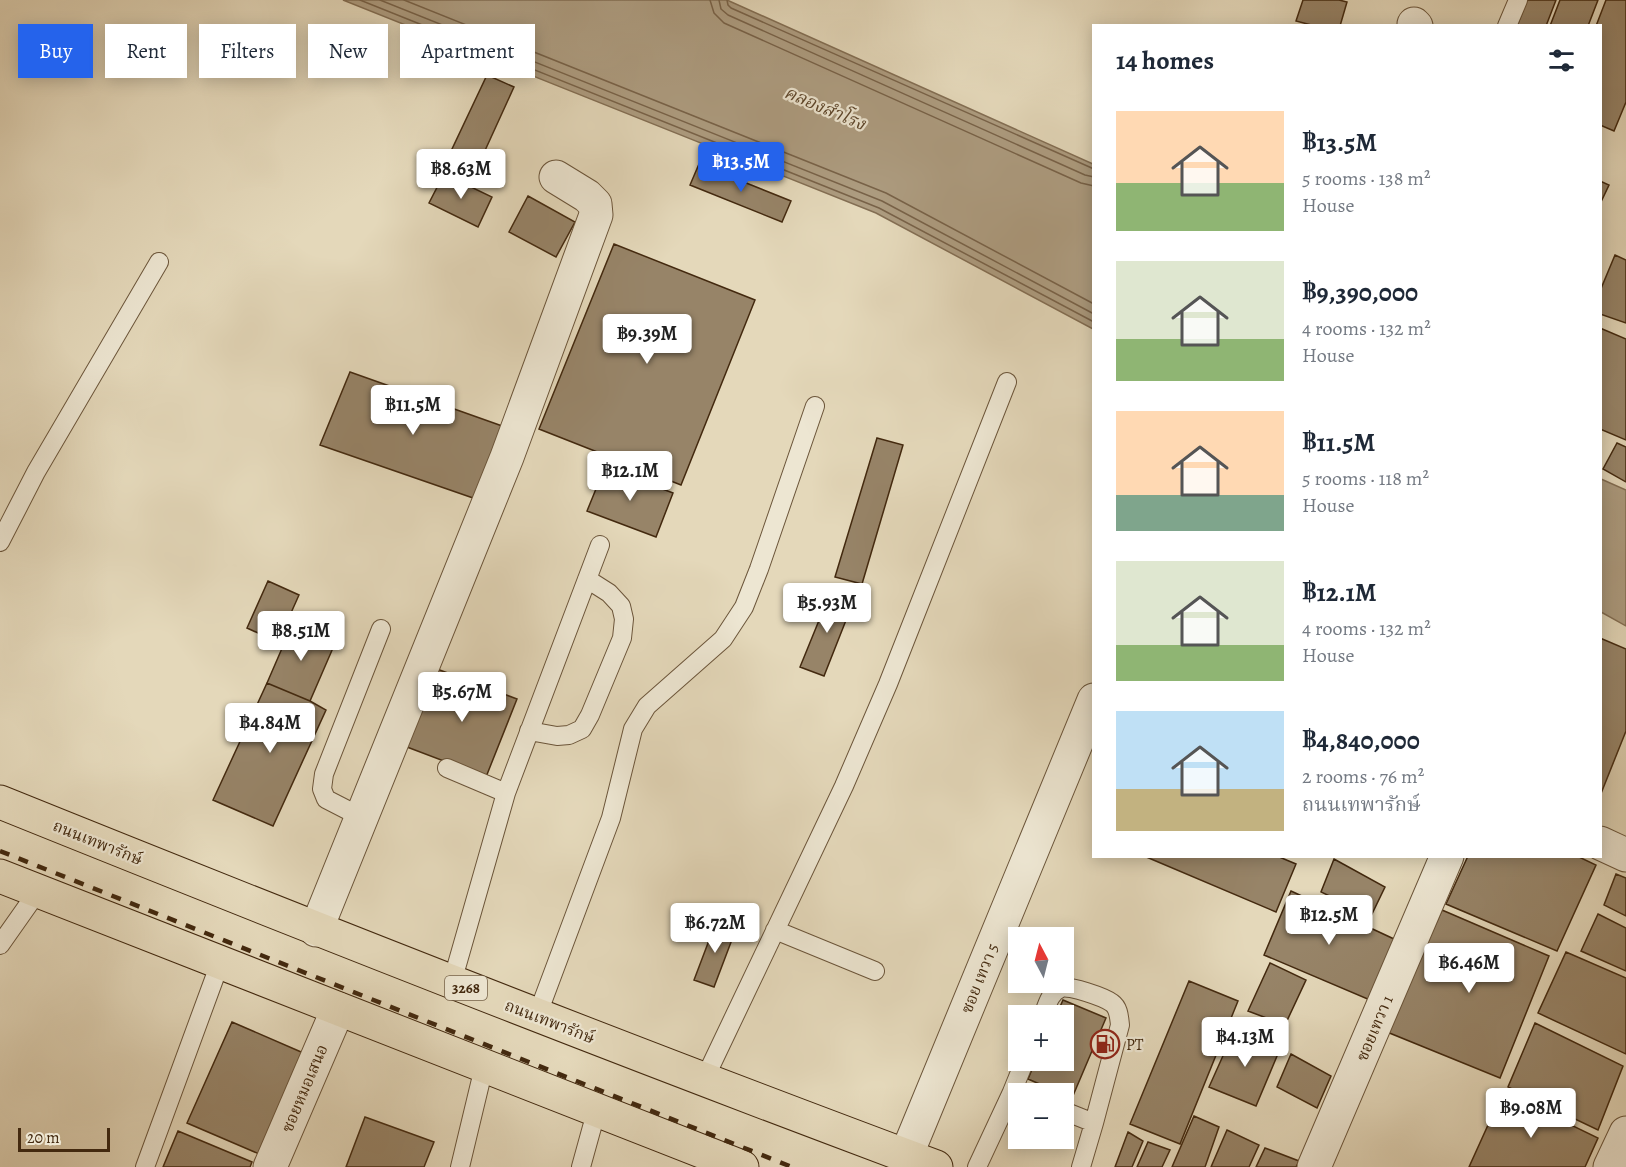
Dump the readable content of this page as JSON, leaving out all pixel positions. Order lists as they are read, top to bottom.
{
  "streets": {
    "main road": ["ถนนเทพารักษ์", "3268"],
    "street": ["ซอย เทวา 5", "ซอยเทวา 1", "ซอยหมอเสนอ"]
  },
  "crossings": [
    ["ถนนเทพารักษ์", "ซอย เทวา 5"]
  ],
  "water": ["คลองสำโรง"],
  "places": {
    "fuel station": ["PT"]
  },
  "scale_bar": "20 m",
  "north": "top",
  "page": {
    "chip": [
      "Buy",
      "Rent",
      "Filters",
      "New",
      "Apartment"
    ],
    "heading": "14 homes",
    "list": [
      {
        "name": "฿13.5M",
        "note": "5 rooms · 138 m² · House"
      },
      {
        "name": "฿9,390,000",
        "note": "4 rooms · 132 m² · House"
      },
      {
        "name": "฿11.5M",
        "note": "5 rooms · 118 m² · House"
      },
      {
        "name": "฿12.1M",
        "note": "4 rooms · 132 m² · House"
      },
      {
        "name": "฿4,840,000",
        "note": "2 rooms · 76 m² · ถนนเทพารักษ์"
      }
    ],
    "price": [
      "฿13.5M",
      "฿8.63M",
      "฿9.39M",
      "฿11.5M",
      "฿12.1M",
      "฿5.93M",
      "฿8.51M",
      "฿5.67M",
      "฿4.84M",
      "฿12.5M",
      "฿6.72M",
      "฿6.46M",
      "฿4.13M",
      "฿9.08M"
    ],
    "map_buttons": ["+", "−"],
    "scale": "20 m"
  }
}
